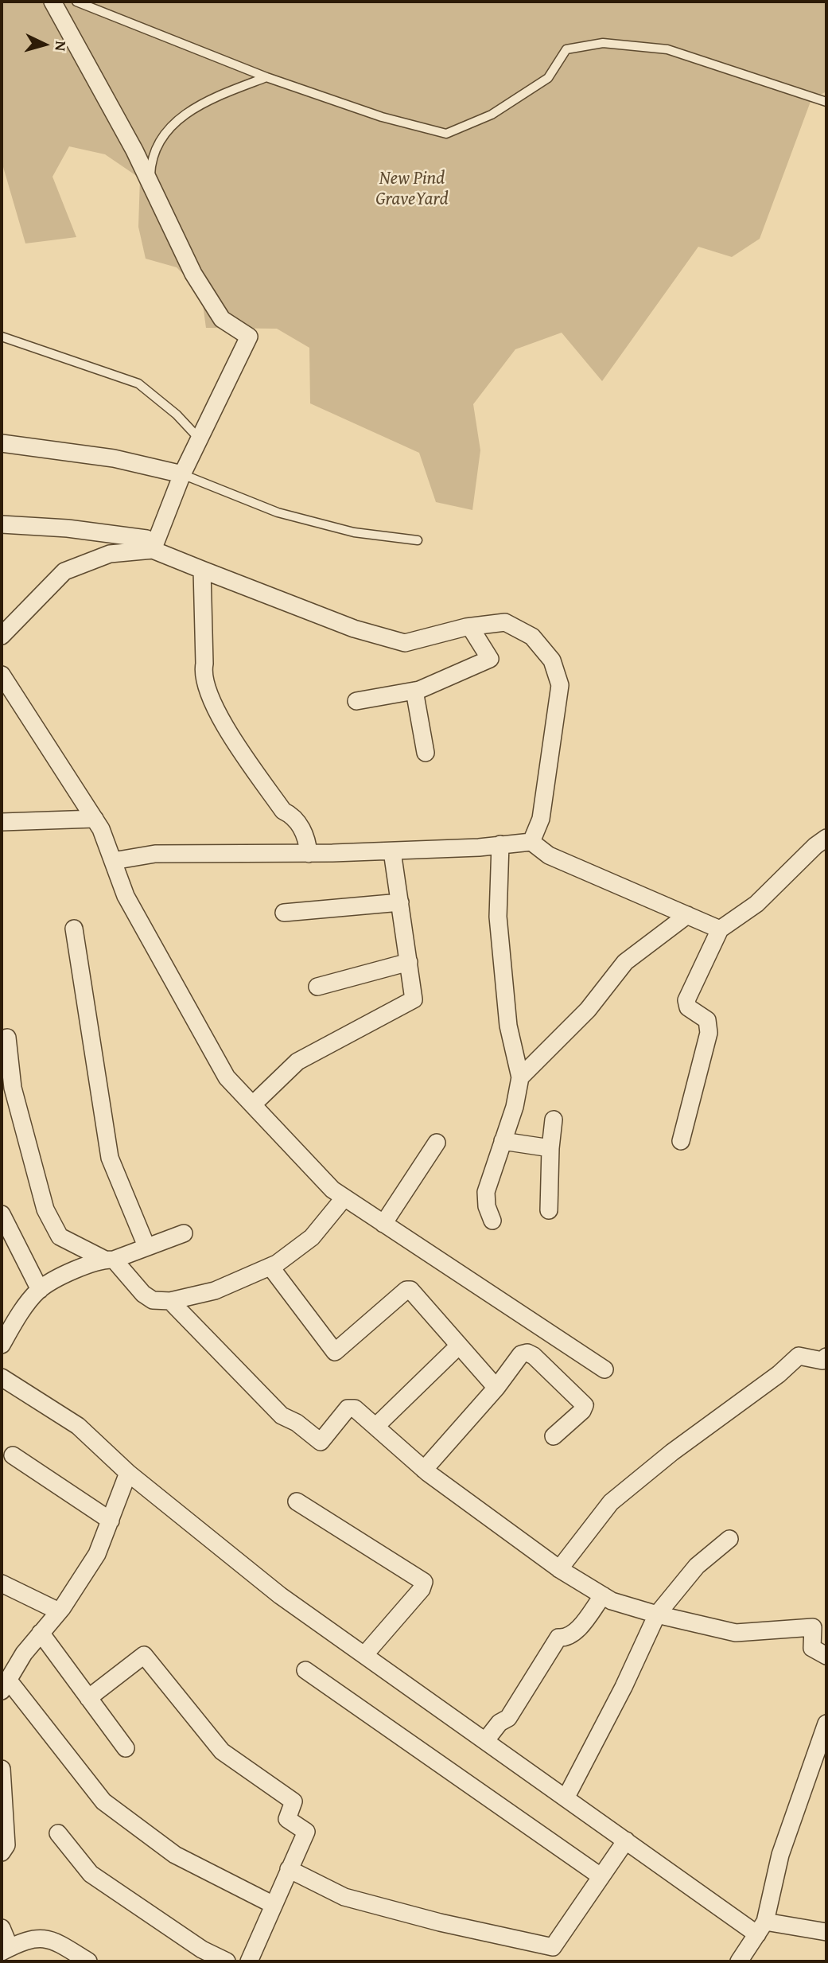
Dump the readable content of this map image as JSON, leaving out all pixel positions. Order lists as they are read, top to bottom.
{
  "parks": ["New Pind GraveYard"],
  "north": "right"
}
